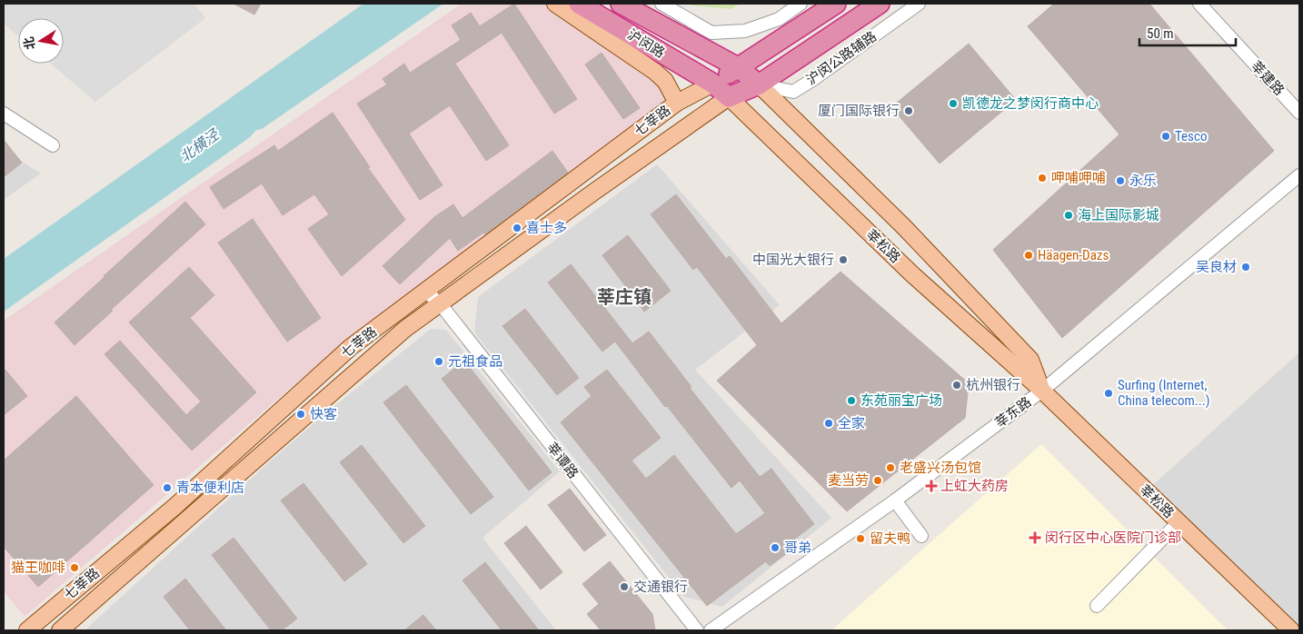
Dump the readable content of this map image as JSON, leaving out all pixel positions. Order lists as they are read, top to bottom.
{
  "streets": {
    "highway": ["沪闵路"],
    "main road": ["七莘路", "莘松路"],
    "street": [
      "沪闵公路辅路",
      "莘建路",
      "莘东路",
      "莘谭路"
    ]
  },
  "crossings": [
    ["沪闵路", "沪闵公路辅路"],
    ["沪闵路", "七莘路"],
    ["沪闵路", "莘松路"],
    ["沪闵公路辅路", "莘松路"],
    ["七莘路", "莘松路"],
    ["七莘路", "莘谭路"],
    ["莘松路", "莘东路"]
  ],
  "districts": ["莘庄镇"],
  "water": ["北横泾"],
  "places": {
    "other": [
      "凯德龙之梦闵行商中心",
      "厦门国际银行",
      "Tesco",
      "呷哺呷哺",
      "永乐",
      "海上国际影城",
      "喜士多",
      "Häagen-Dazs",
      "中国光大银行",
      "吴良材",
      "元祖食品",
      "杭州银行",
      "Surfing (Internet, China telecom...)",
      "东苑丽宝广场",
      "快客",
      "全家",
      "老盛兴汤包馆",
      "麦当劳",
      "青本便利店",
      "留夫鸭",
      "哥弟",
      "猫王咖啡",
      "交通银行"
    ],
    "health": ["上虹大药房", "闵行区中心医院门诊部"]
  },
  "scale_bar": "50 m",
  "north": "left"
}
